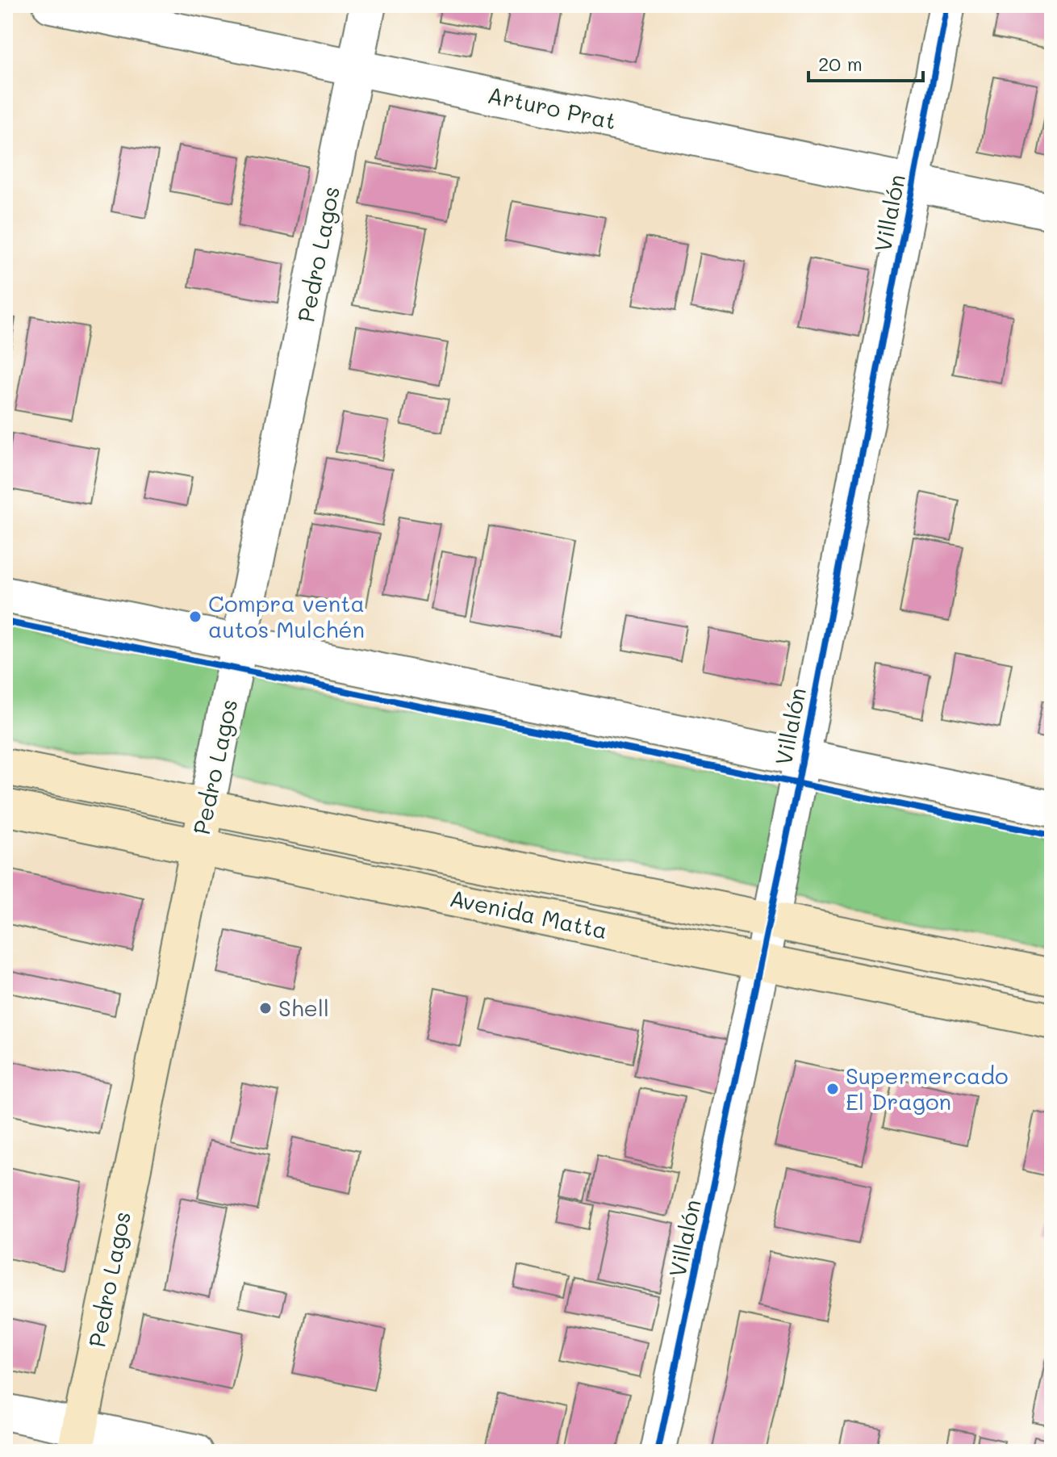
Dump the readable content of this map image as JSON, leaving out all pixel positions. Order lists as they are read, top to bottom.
{
  "streets": {
    "main road": ["Pedro Lagos", "Avenida Matta"],
    "street": ["Arturo Prat", "Villalón"]
  },
  "crossings": [
    ["Arturo Prat", "Villalón"],
    ["Arturo Prat", "Pedro Lagos"],
    ["Villalón", "Avenida Matta"],
    ["Pedro Lagos", "Avenida Matta"]
  ],
  "places": ["Compra venta autos Mulchén", "Shell", "Supermercado El Dragon"],
  "scale_bar": "20 m"
}
